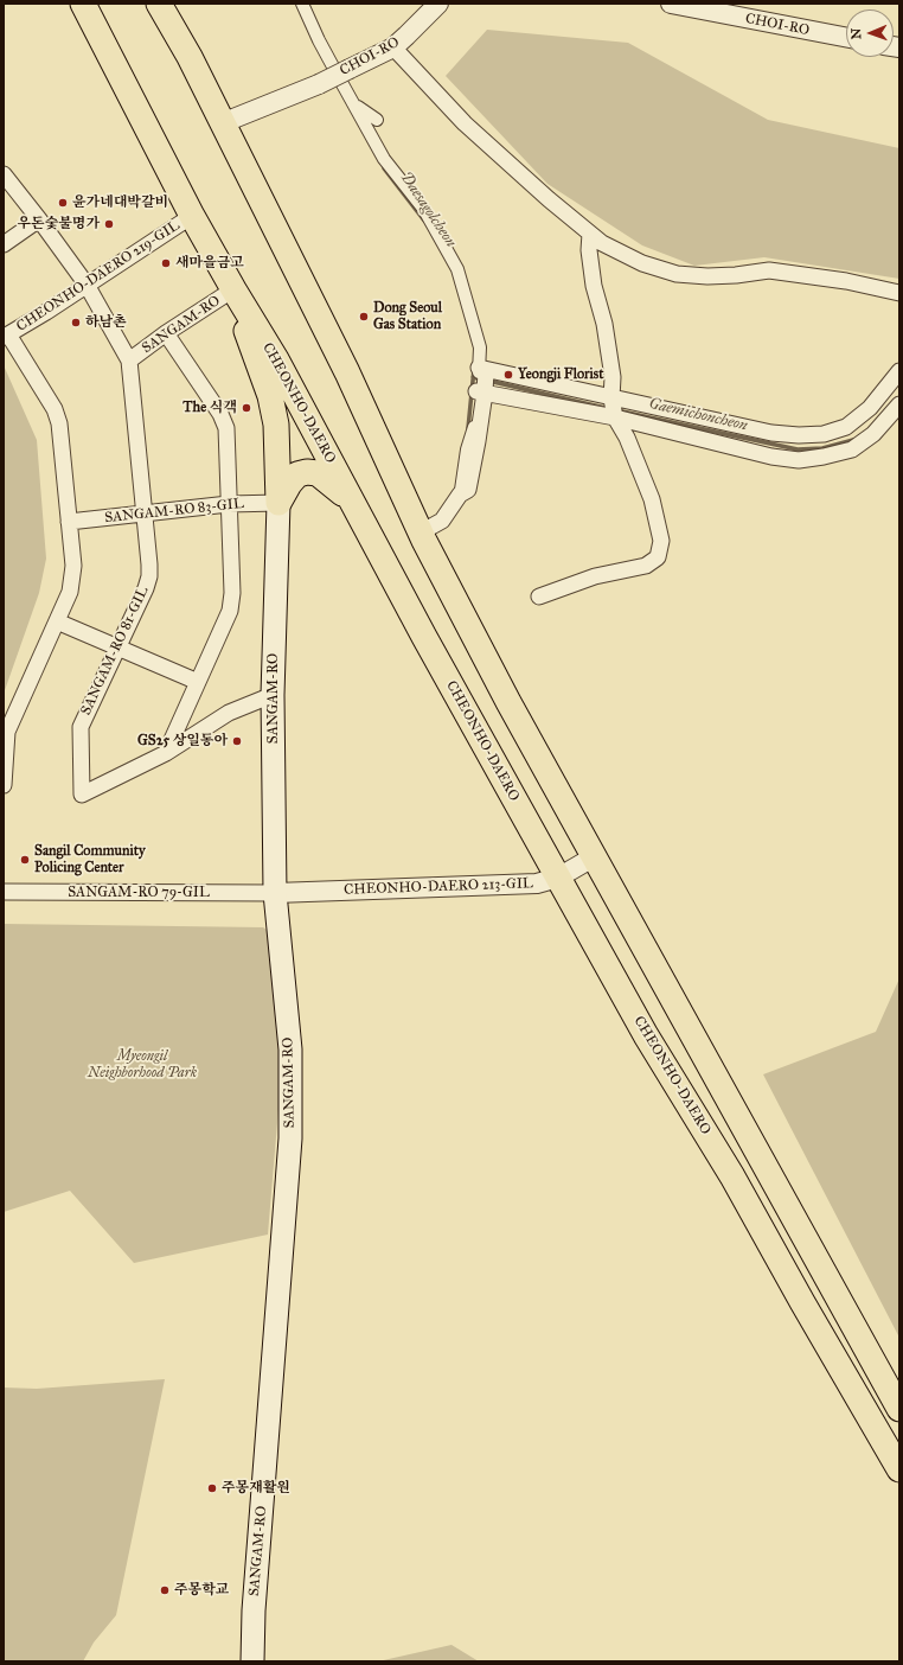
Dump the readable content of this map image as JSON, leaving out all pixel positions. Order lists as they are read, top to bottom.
{
  "streets": {
    "main road": ["SANGAM-RO", "CHEONHO-DAERO"],
    "street": [
      "CHOI-RO",
      "CHEONHO-DAERO 219-GIL",
      "SANGAM-RO 83-GIL",
      "SANGAM-RO 81-GIL",
      "CHEONHO-DAERO 213-GIL",
      "SANGAM-RO 79-GIL"
    ]
  },
  "crossings": [
    ["CHEONHO-DAERO 219-GIL", "CHEONHO-DAERO"],
    ["CHEONHO-DAERO 219-GIL", "SANGAM-RO 81-GIL"],
    ["SANGAM-RO", "CHEONHO-DAERO"],
    ["SANGAM-RO", "SANGAM-RO 83-GIL"],
    ["SANGAM-RO", "SANGAM-RO 81-GIL"],
    ["SANGAM-RO", "CHEONHO-DAERO 213-GIL"],
    ["SANGAM-RO", "SANGAM-RO 79-GIL"],
    ["CHEONHO-DAERO", "CHEONHO-DAERO 213-GIL"],
    ["SANGAM-RO 83-GIL", "SANGAM-RO 81-GIL"],
    ["CHEONHO-DAERO 213-GIL", "SANGAM-RO 79-GIL"]
  ],
  "water": ["Daesagolcheon", "Gaemichoncheon"],
  "parks": ["Myeongil Neighborhood Park"],
  "places": [
    "윤가네대박갈비",
    "우돈숯불명가",
    "새마을금고",
    "Dong Seoul Gas Station",
    "하남촌",
    "Yeongji Florist",
    "The 식객",
    "GS25 상일동아",
    "Sangil Community Policing Center",
    "주몽재활원",
    "주몽학교"
  ],
  "north": "left"
}
